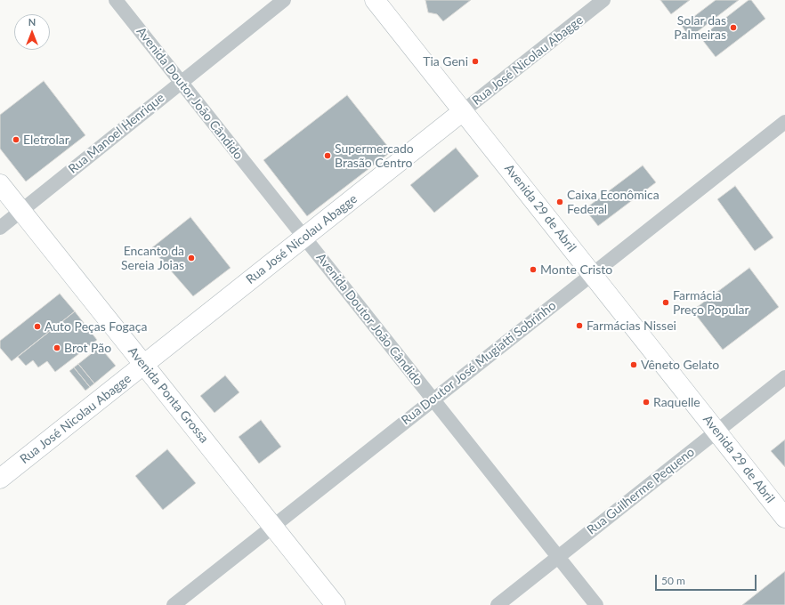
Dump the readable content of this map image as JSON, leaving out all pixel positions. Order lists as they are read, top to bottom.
{
  "streets": {
    "street": [
      "Rua José Nicolau Abagge",
      "Avenida Doutor João Cândido",
      "Rua Manoel Henrique",
      "Avenida 29 de Abril",
      "Rua Doutor José Mugiatti Sobrinho",
      "Avenida Ponta Grossa",
      "Rua Guilherme Pequeno"
    ]
  },
  "crossings": [
    ["Rua José Nicolau Abagge", "Avenida Doutor João Cândido"],
    ["Rua José Nicolau Abagge", "Avenida 29 de Abril"],
    ["Rua José Nicolau Abagge", "Avenida Ponta Grossa"],
    ["Avenida Doutor João Cândido", "Rua Manoel Henrique"],
    ["Avenida Doutor João Cândido", "Rua Doutor José Mugiatti Sobrinho"],
    ["Avenida Doutor João Cândido", "Rua Guilherme Pequeno"],
    ["Rua Manoel Henrique", "Avenida Ponta Grossa"],
    ["Avenida 29 de Abril", "Rua Doutor José Mugiatti Sobrinho"],
    ["Avenida 29 de Abril", "Rua Guilherme Pequeno"],
    ["Rua Doutor José Mugiatti Sobrinho", "Avenida Ponta Grossa"]
  ],
  "places": [
    "Solar das Palmeiras",
    "Tia Geni",
    "Eletrolar",
    "Supermercado Brasão Centro",
    "Caixa Econômica Federal",
    "Encanto da Sereia Joias",
    "Monte Cristo",
    "Farmácia Preço Popular",
    "Farmácias Nissei",
    "Auto Peças Fogaça",
    "Brot Pão",
    "Vêneto Gelato",
    "Raquelle"
  ],
  "scale_bar": "50 m",
  "north": "top"
}
